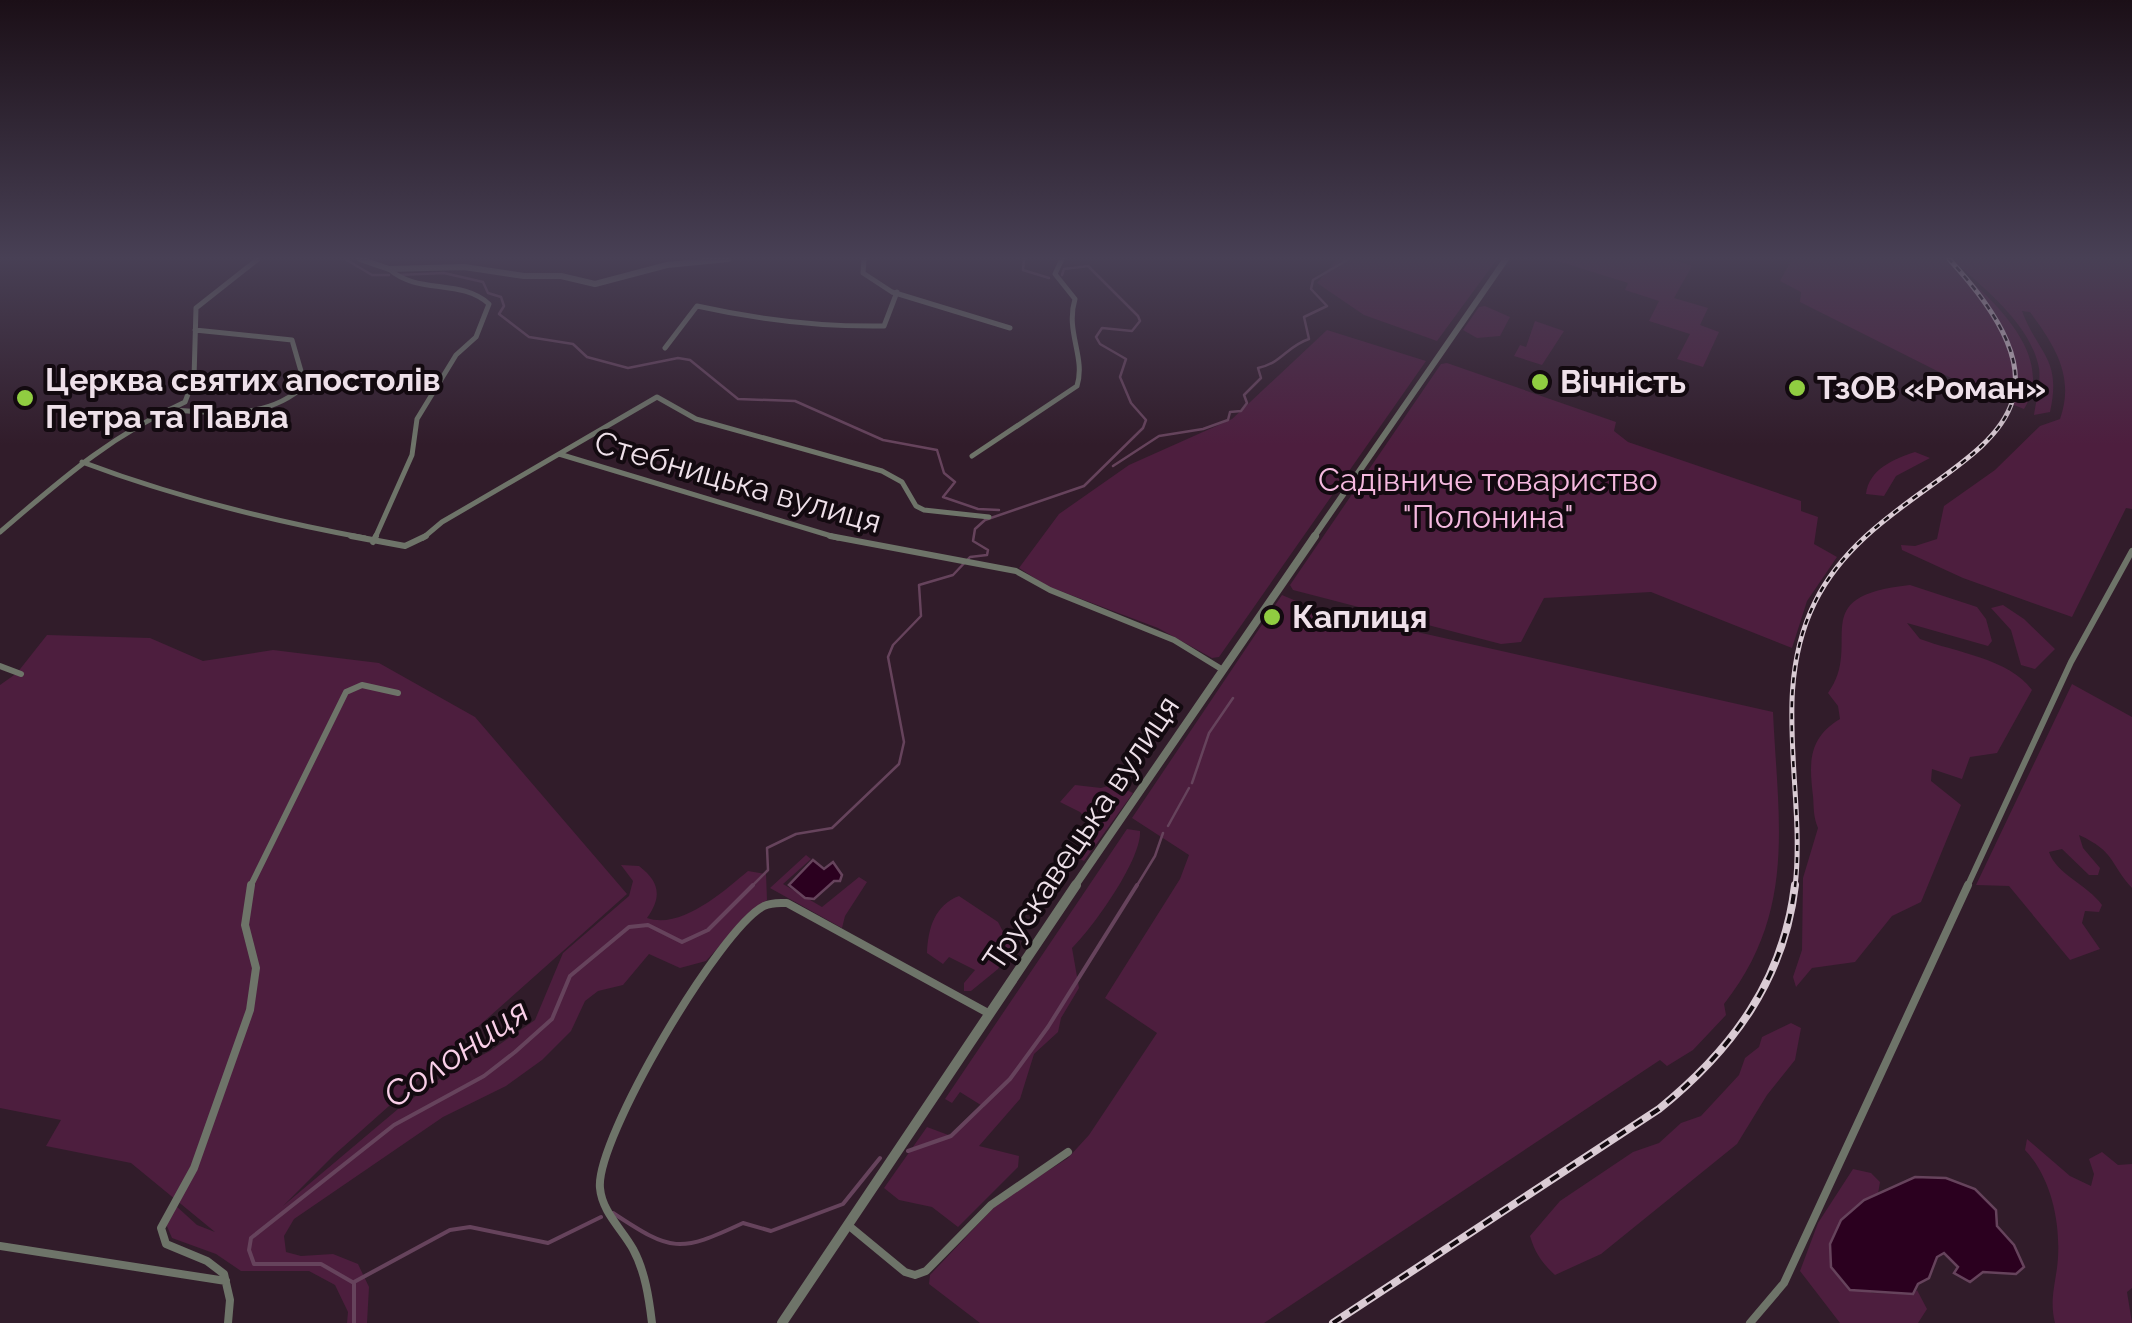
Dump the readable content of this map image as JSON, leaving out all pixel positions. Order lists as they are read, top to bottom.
{
  "streets": {
    "street": ["Стебницька вулиця", "Трускавецька вулиця"]
  },
  "crossings": [
    ["Стебницька вулиця", "Трускавецька вулиця"]
  ],
  "water": ["Солониця"],
  "parks": ["Садівниче товариство \"Полонина\""],
  "places": [
    "Вічність",
    "ТзОВ «Роман»",
    "Церква святих апостолів Петра та Павла",
    "Каплиця"
  ]
}
